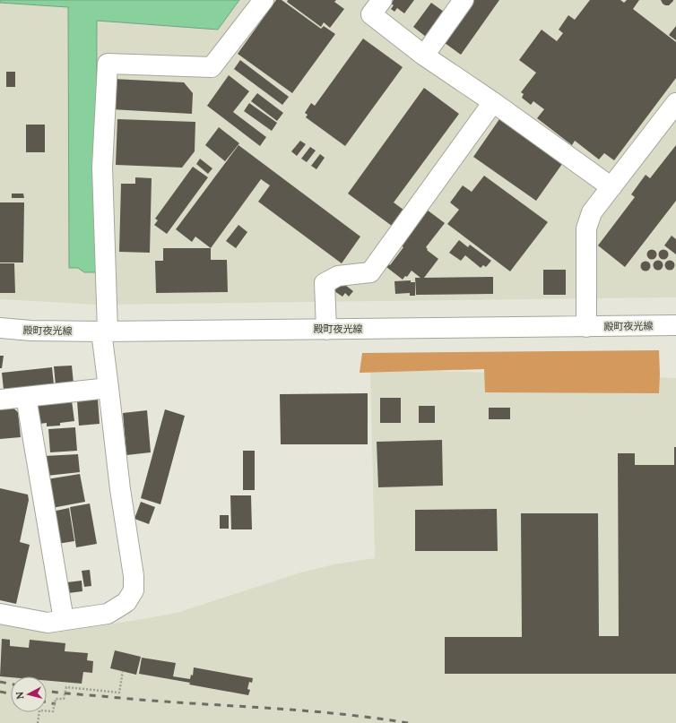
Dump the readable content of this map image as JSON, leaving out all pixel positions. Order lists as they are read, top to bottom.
{
  "streets": {
    "street": ["殿町夜光線"]
  },
  "north": "left"
}
